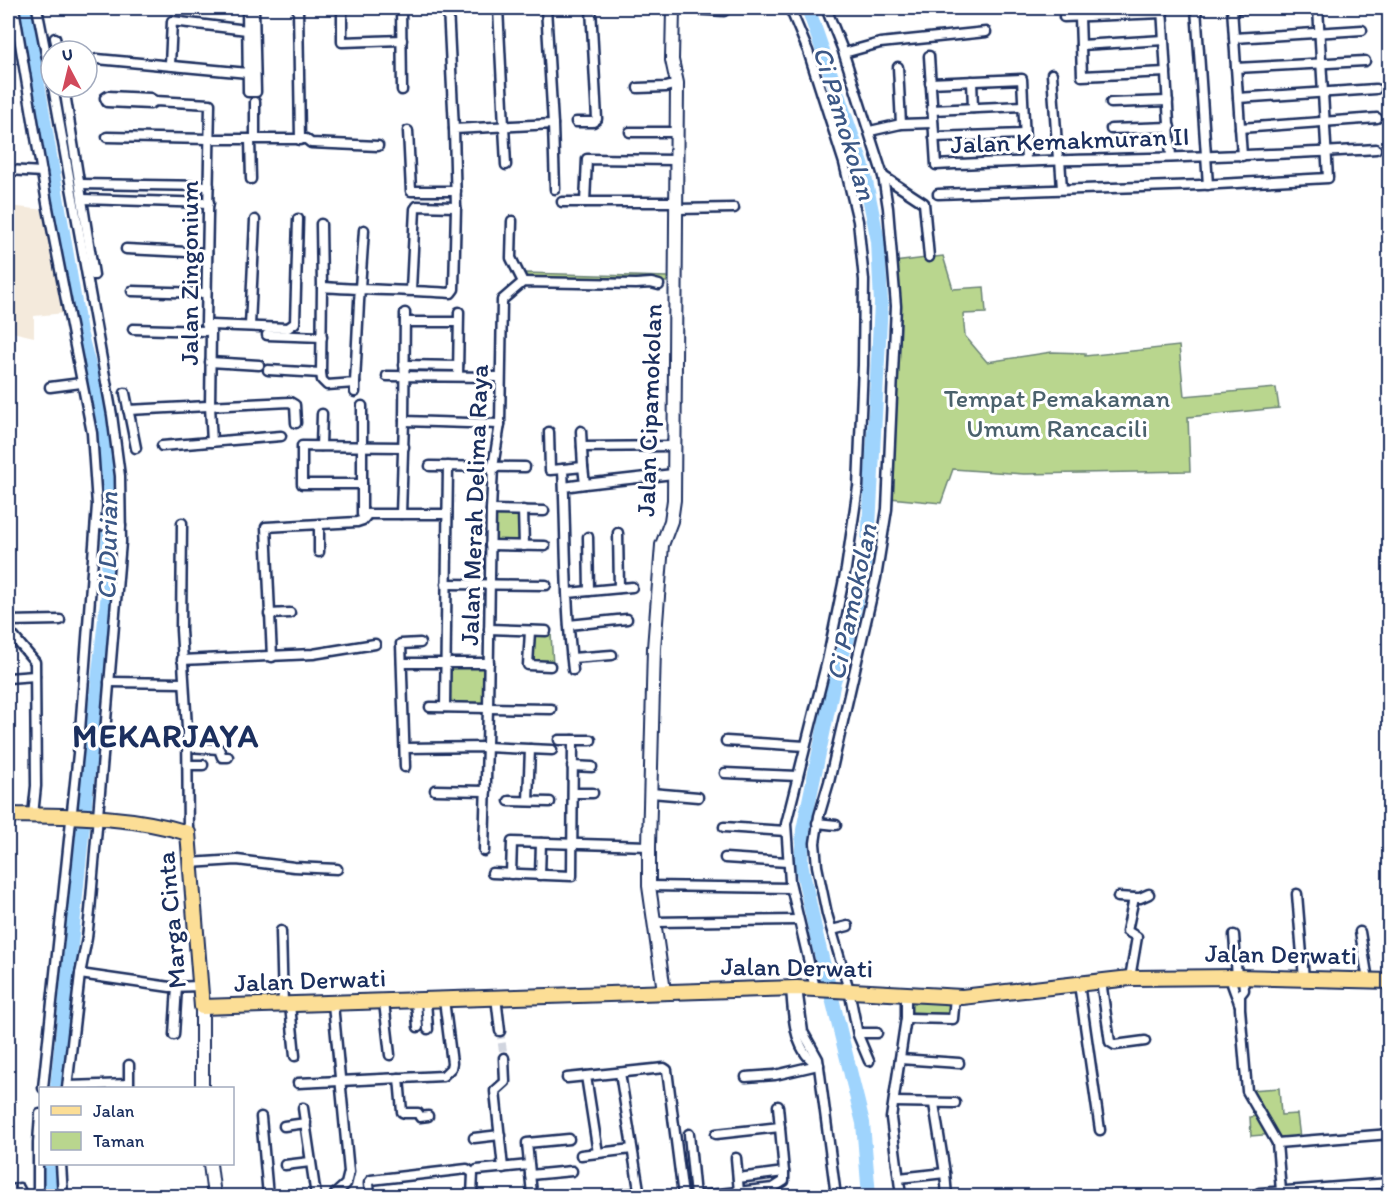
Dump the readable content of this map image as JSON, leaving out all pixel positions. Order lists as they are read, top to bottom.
{
  "streets": {
    "main road": ["Marga Cinta", "Jalan Derwati"],
    "street": [
      "Jalan Kemakmuran II",
      "Jalan Zingonium",
      "Jalan Cipamokolan",
      "Jalan Merah Delima Raya"
    ]
  },
  "crossings": [
    ["Jalan Cipamokolan", "Jalan Derwati"],
    ["Marga Cinta", "Jalan Derwati"]
  ],
  "districts": ["MEKARJAYA"],
  "water": ["Ci Pamokolan", "Ci Durian"],
  "parks": ["Tempat Pemakaman Umum Rancacili"],
  "legend": ["Jalan", "Taman"],
  "north": "top"
}
